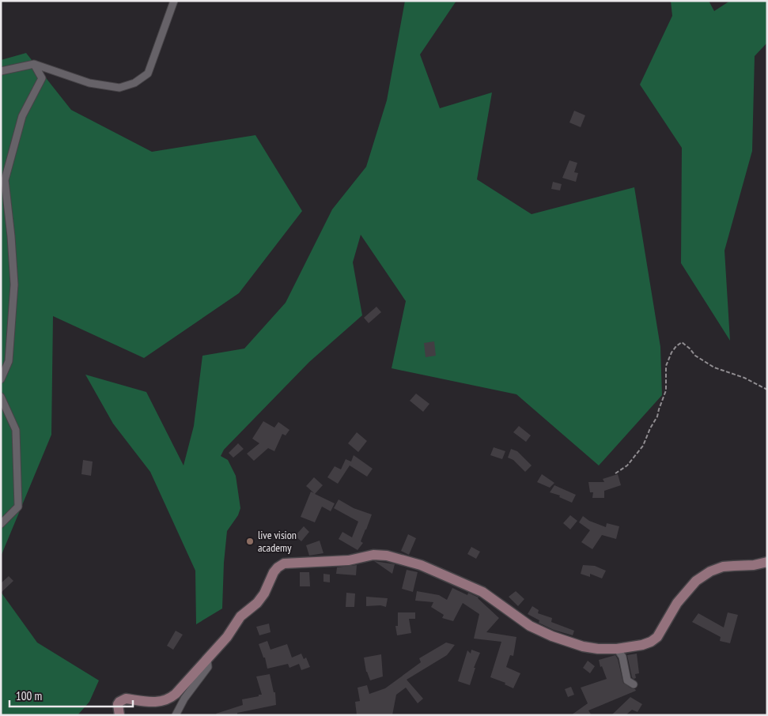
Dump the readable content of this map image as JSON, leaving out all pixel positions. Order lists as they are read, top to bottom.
{
  "places": ["live vision academy"],
  "scale_bar": "100 m"
}
